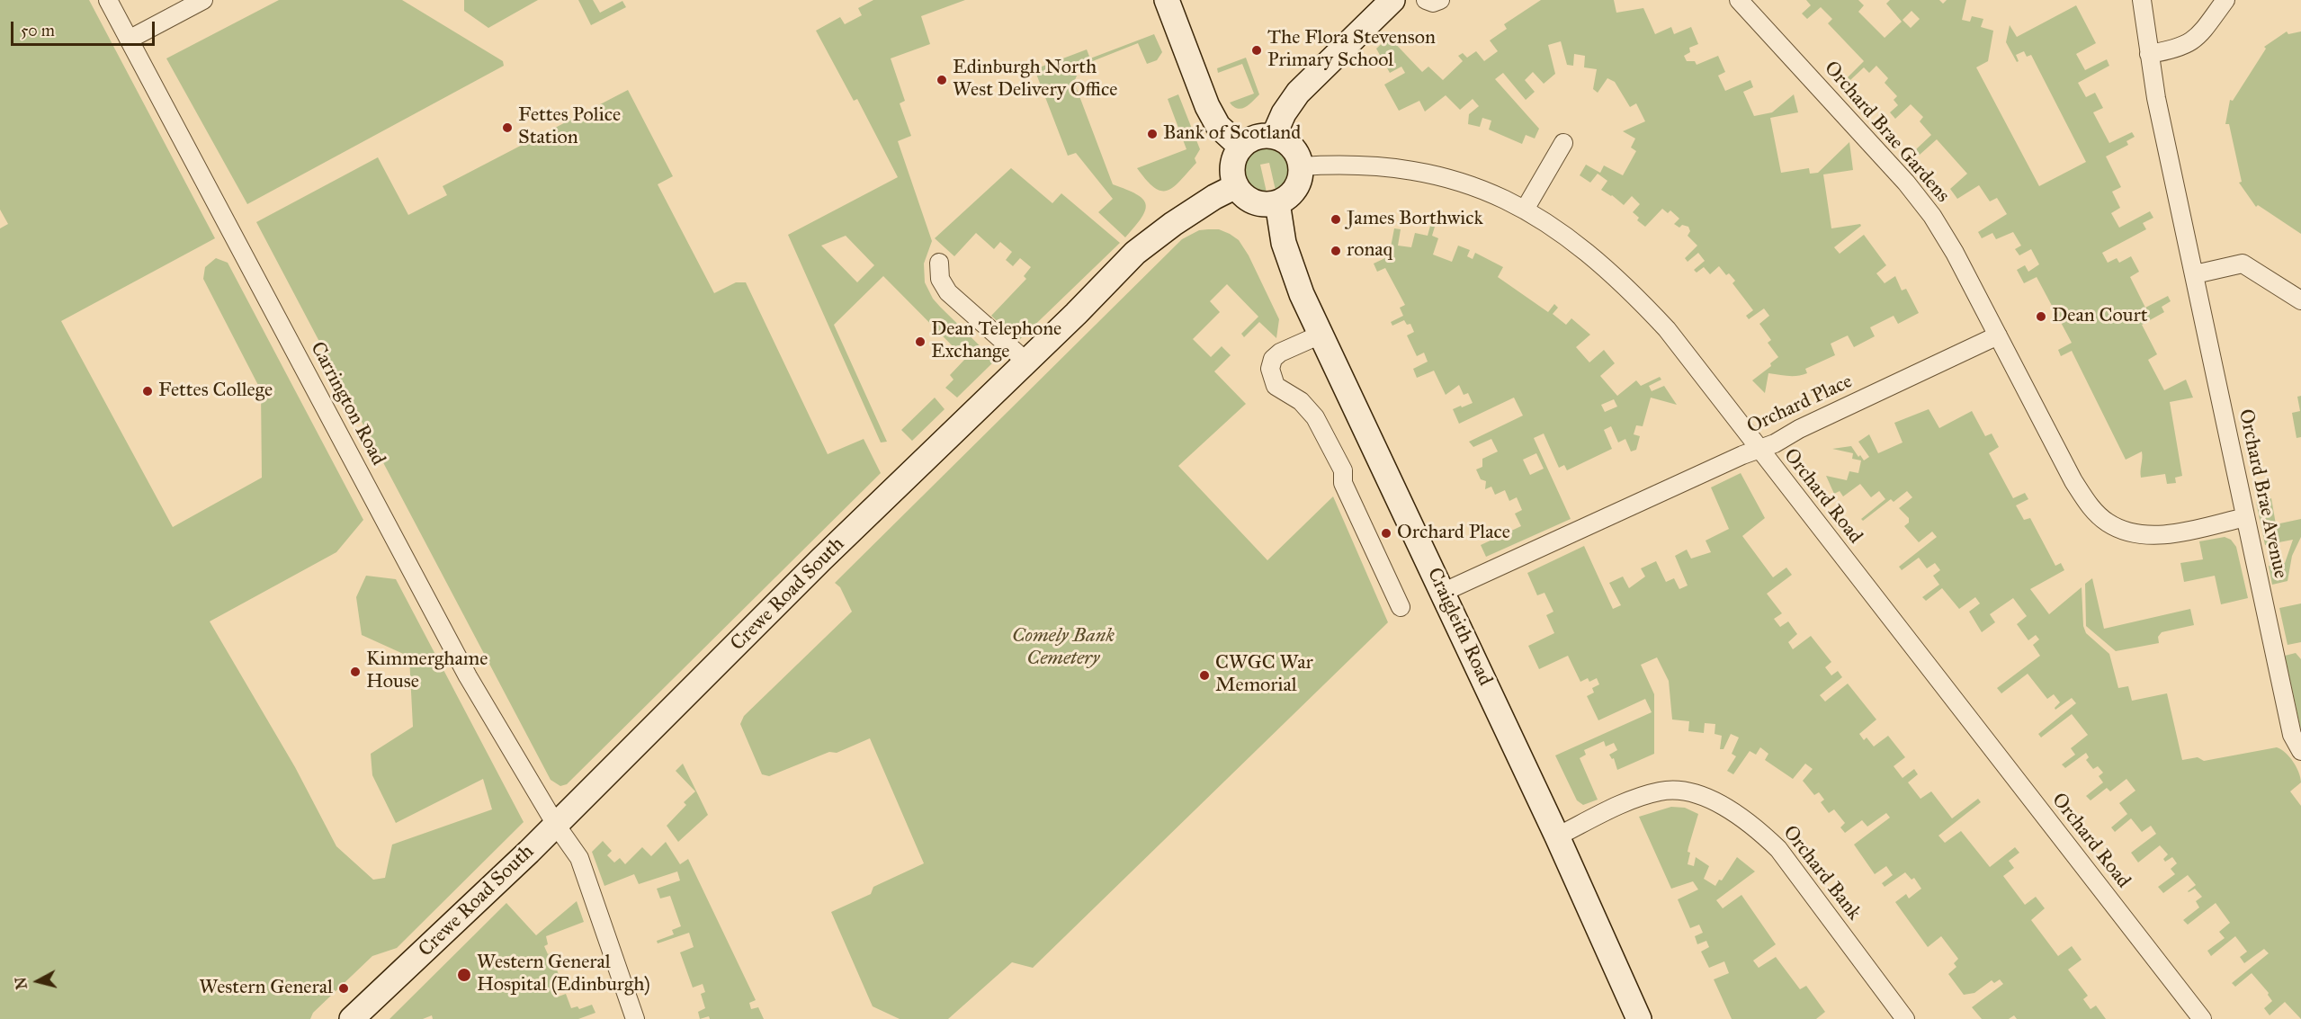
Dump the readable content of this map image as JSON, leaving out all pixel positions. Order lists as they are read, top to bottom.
{
  "streets": {
    "street": [
      "Orchard Brae Gardens",
      "Carrington Road",
      "Orchard Place",
      "Orchard Brae Avenue",
      "Orchard Road",
      "Crewe Road South",
      "Craigleith Road",
      "Orchard Bank"
    ]
  },
  "crossings": [
    ["Orchard Brae Gardens", "Orchard Place"],
    ["Orchard Brae Gardens", "Orchard Brae Avenue"],
    ["Carrington Road", "Crewe Road South"],
    ["Orchard Place", "Orchard Road"],
    ["Orchard Place", "Craigleith Road"],
    ["Orchard Road", "Crewe Road South"],
    ["Orchard Road", "Craigleith Road"],
    ["Crewe Road South", "Craigleith Road"],
    ["Craigleith Road", "Orchard Bank"]
  ],
  "parks": ["Comely Bank Cemetery"],
  "places": [
    "The Flora Stevenson Primary School",
    "Edinburgh North West Delivery Office",
    "Fettes Police Station",
    "Bank of Scotland",
    "James Borthwick",
    "ronaq",
    "Dean Court",
    "Dean Telephone Exchange",
    "Fettes College",
    "Orchard Place",
    "Kimmerghame House",
    "CWGC War Memorial",
    "Western General Hospital (Edinburgh)",
    "Western General"
  ],
  "scale_bar": "50 m",
  "north": "left"
}
